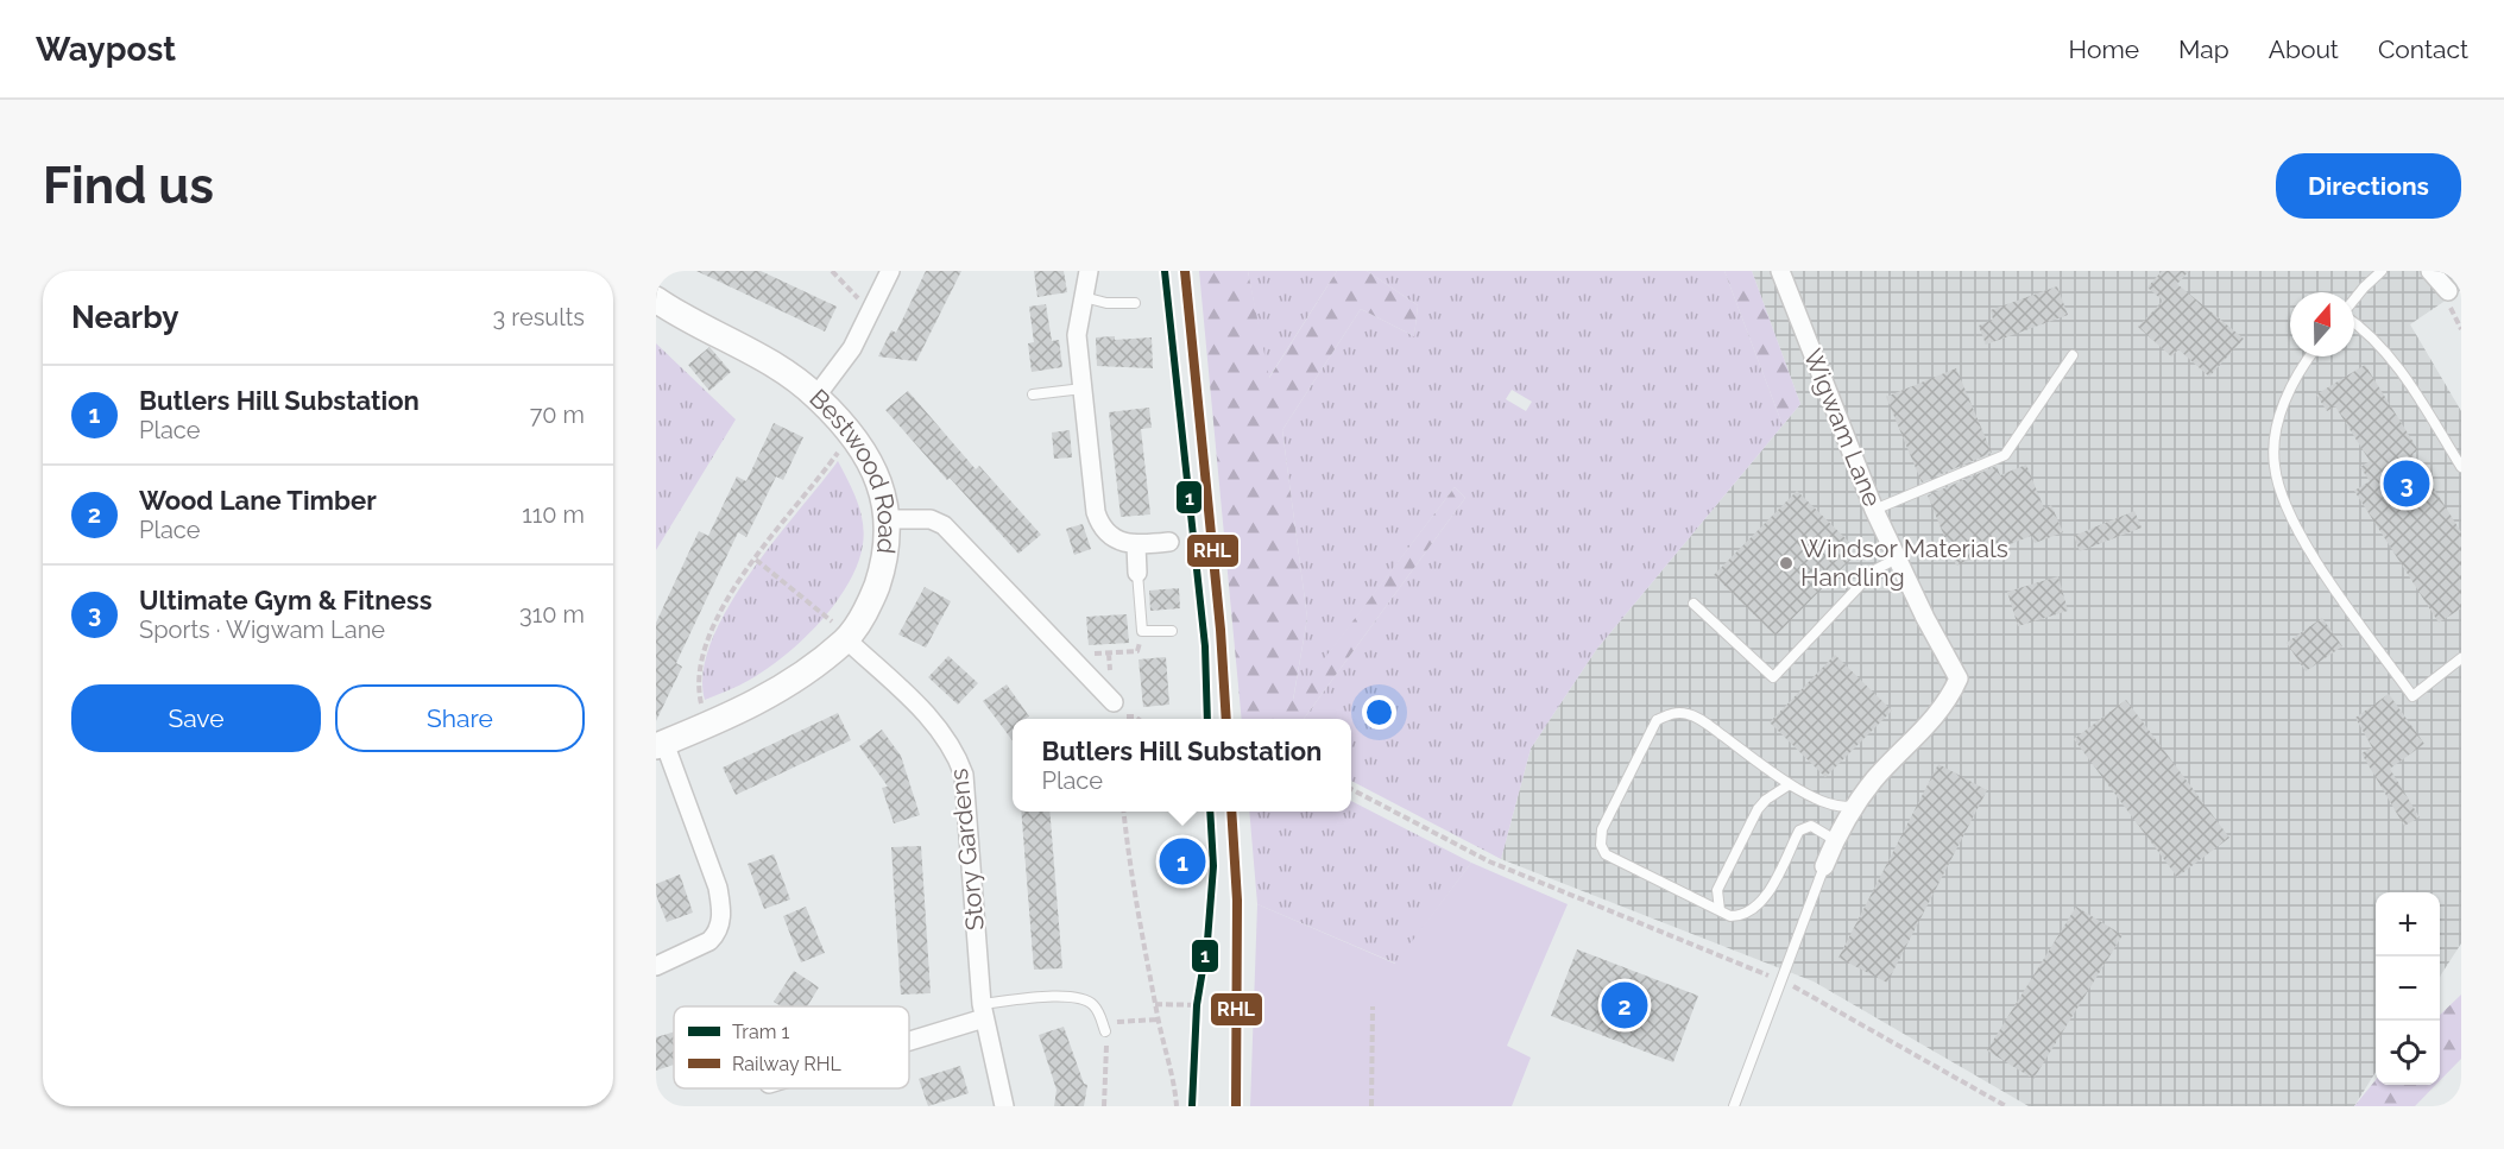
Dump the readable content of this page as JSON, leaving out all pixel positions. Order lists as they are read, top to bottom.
{
  "streets": {
    "street": ["Wigwam Lane", "Bestwood Road", "Story Gardens"]
  },
  "crossings": [
    ["Bestwood Road", "Story Gardens"]
  ],
  "places": ["Windsor Materials Handling"],
  "lines": ["tram line 1", "rail line RHL"],
  "legend": ["Tram 1", "Railway RHL"],
  "north": "top",
  "page": {
    "header": "Waypost",
    "nav": [
      "Home",
      "Map",
      "About",
      "Contact"
    ],
    "buttons": [
      "Directions",
      ["Save", "Share"]
    ],
    "title": "Find us",
    "heading": ["Nearby", "3 results"],
    "list": [
      {
        "mark": "1",
        "name": "Butlers Hill Substation",
        "note": "Place",
        "value": "70 m"
      },
      {
        "mark": "2",
        "name": "Wood Lane Timber",
        "note": "Place",
        "value": "110 m"
      },
      {
        "mark": "3",
        "name": "Ultimate Gym & Fitness",
        "note": "Sports · Wigwam Lane",
        "value": "310 m"
      }
    ],
    "pins": ["3", "1", "2"],
    "popup": ["Butlers Hill Substation", "Place"],
    "map_buttons": ["+", "−"]
  }
}
